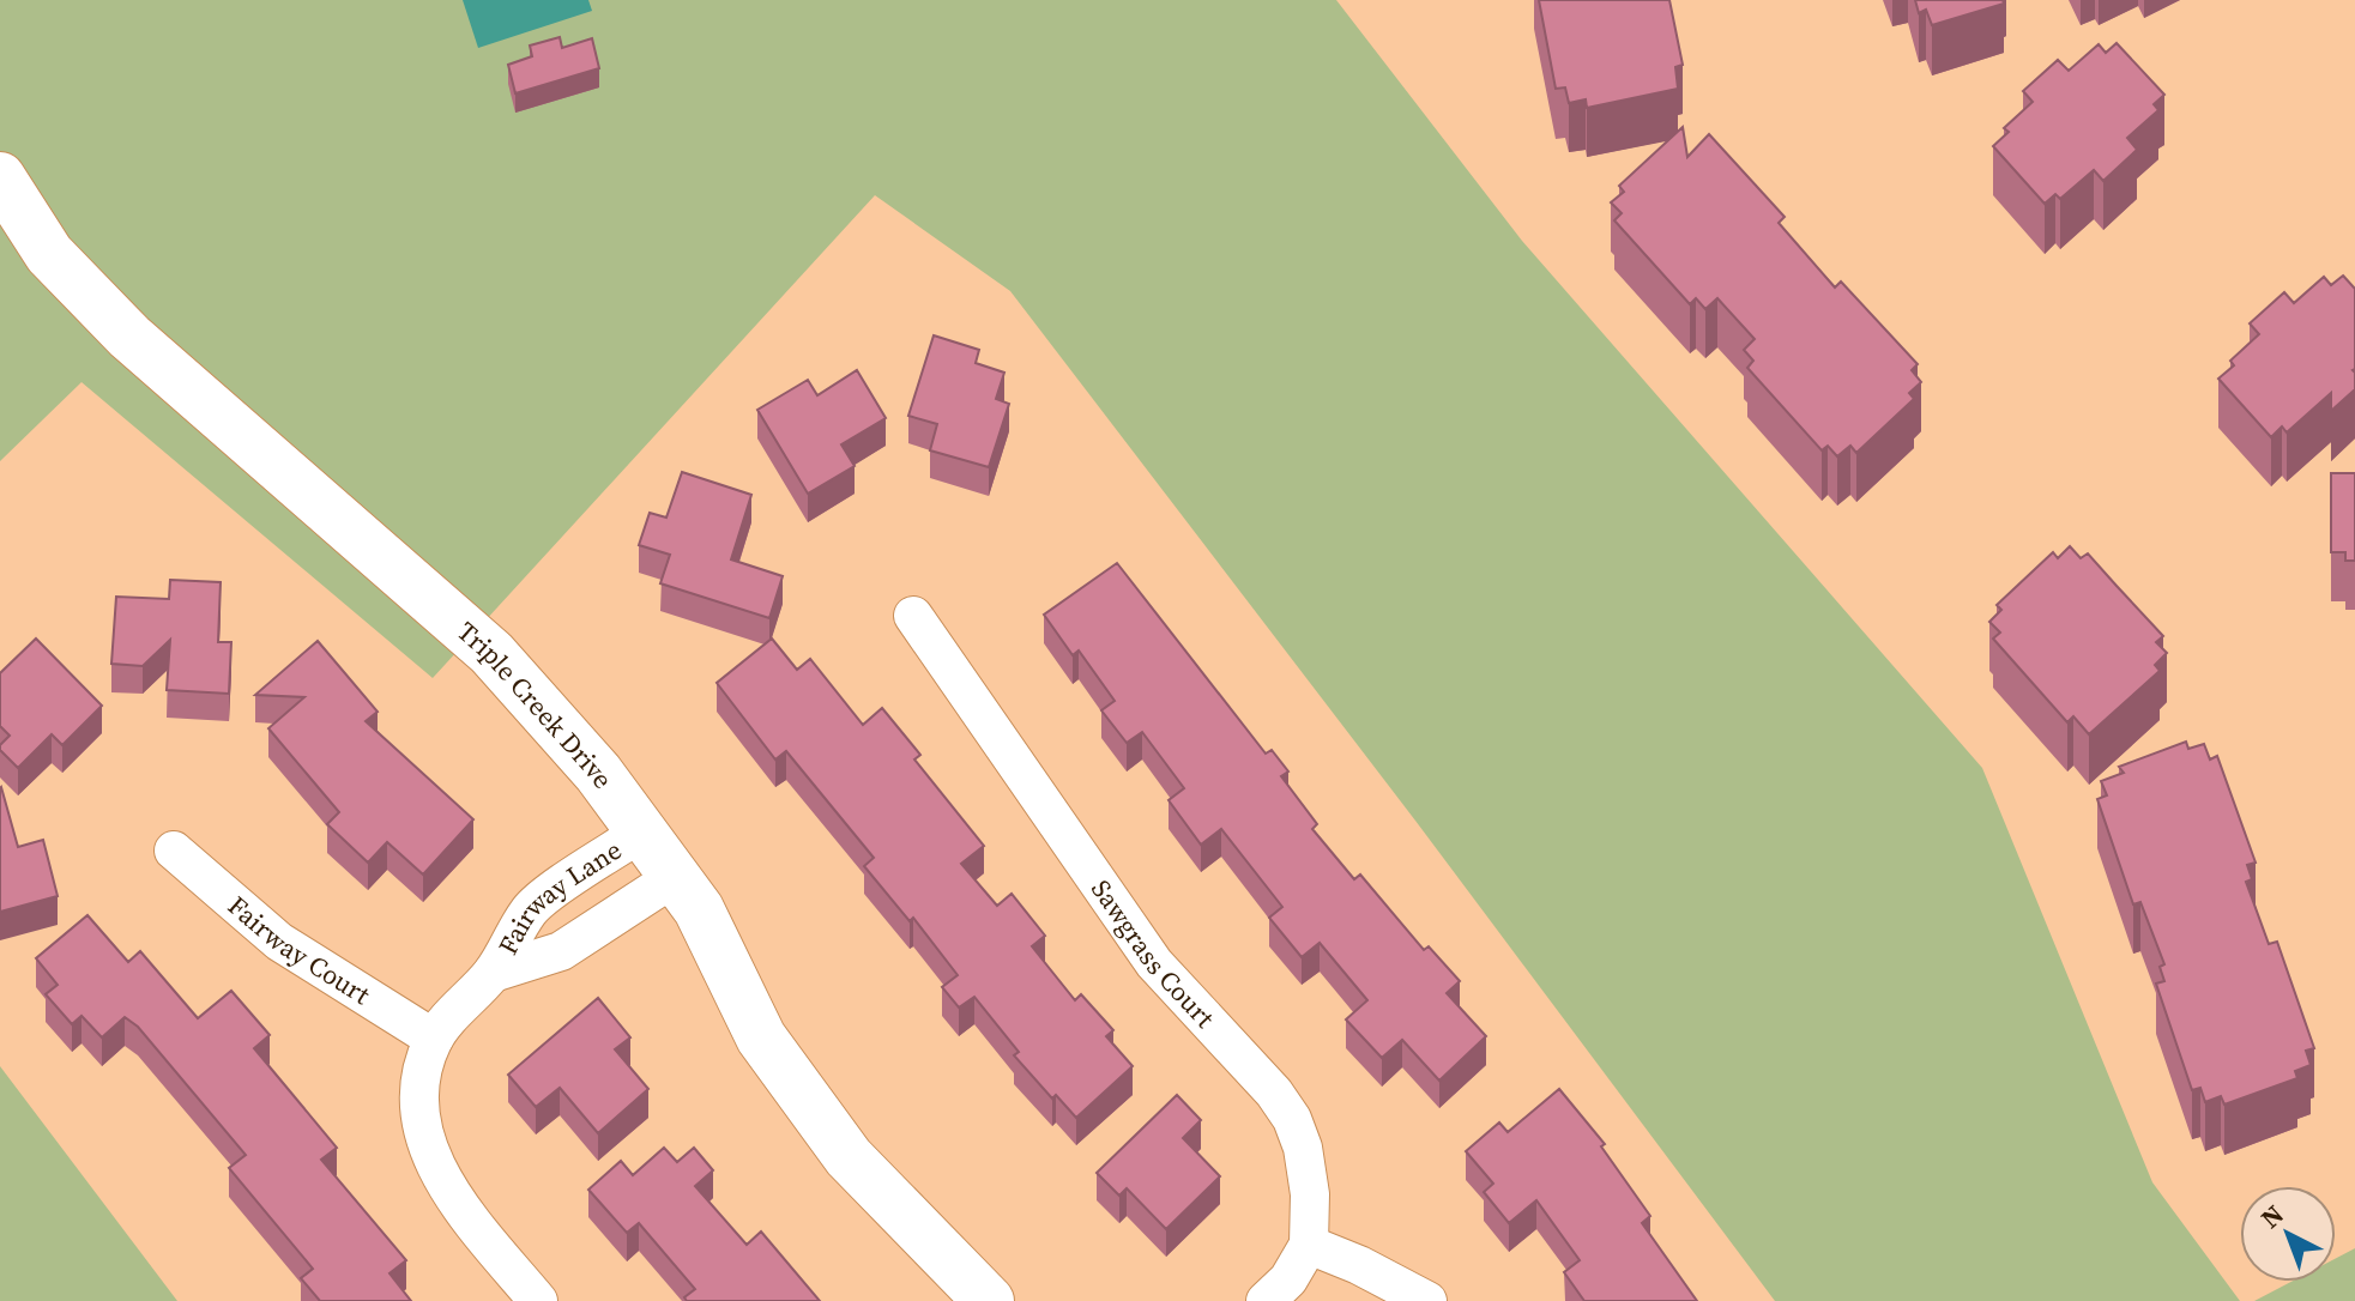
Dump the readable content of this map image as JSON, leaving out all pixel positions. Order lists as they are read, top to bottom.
{
  "streets": {
    "street": [
      "Triple Creek Drive",
      "Fairway Lane",
      "Fairway Court",
      "Sawgrass Court"
    ]
  },
  "crossings": [
    ["Triple Creek Drive", "Fairway Lane"],
    ["Fairway Lane", "Fairway Court"]
  ],
  "north": "top left"
}
